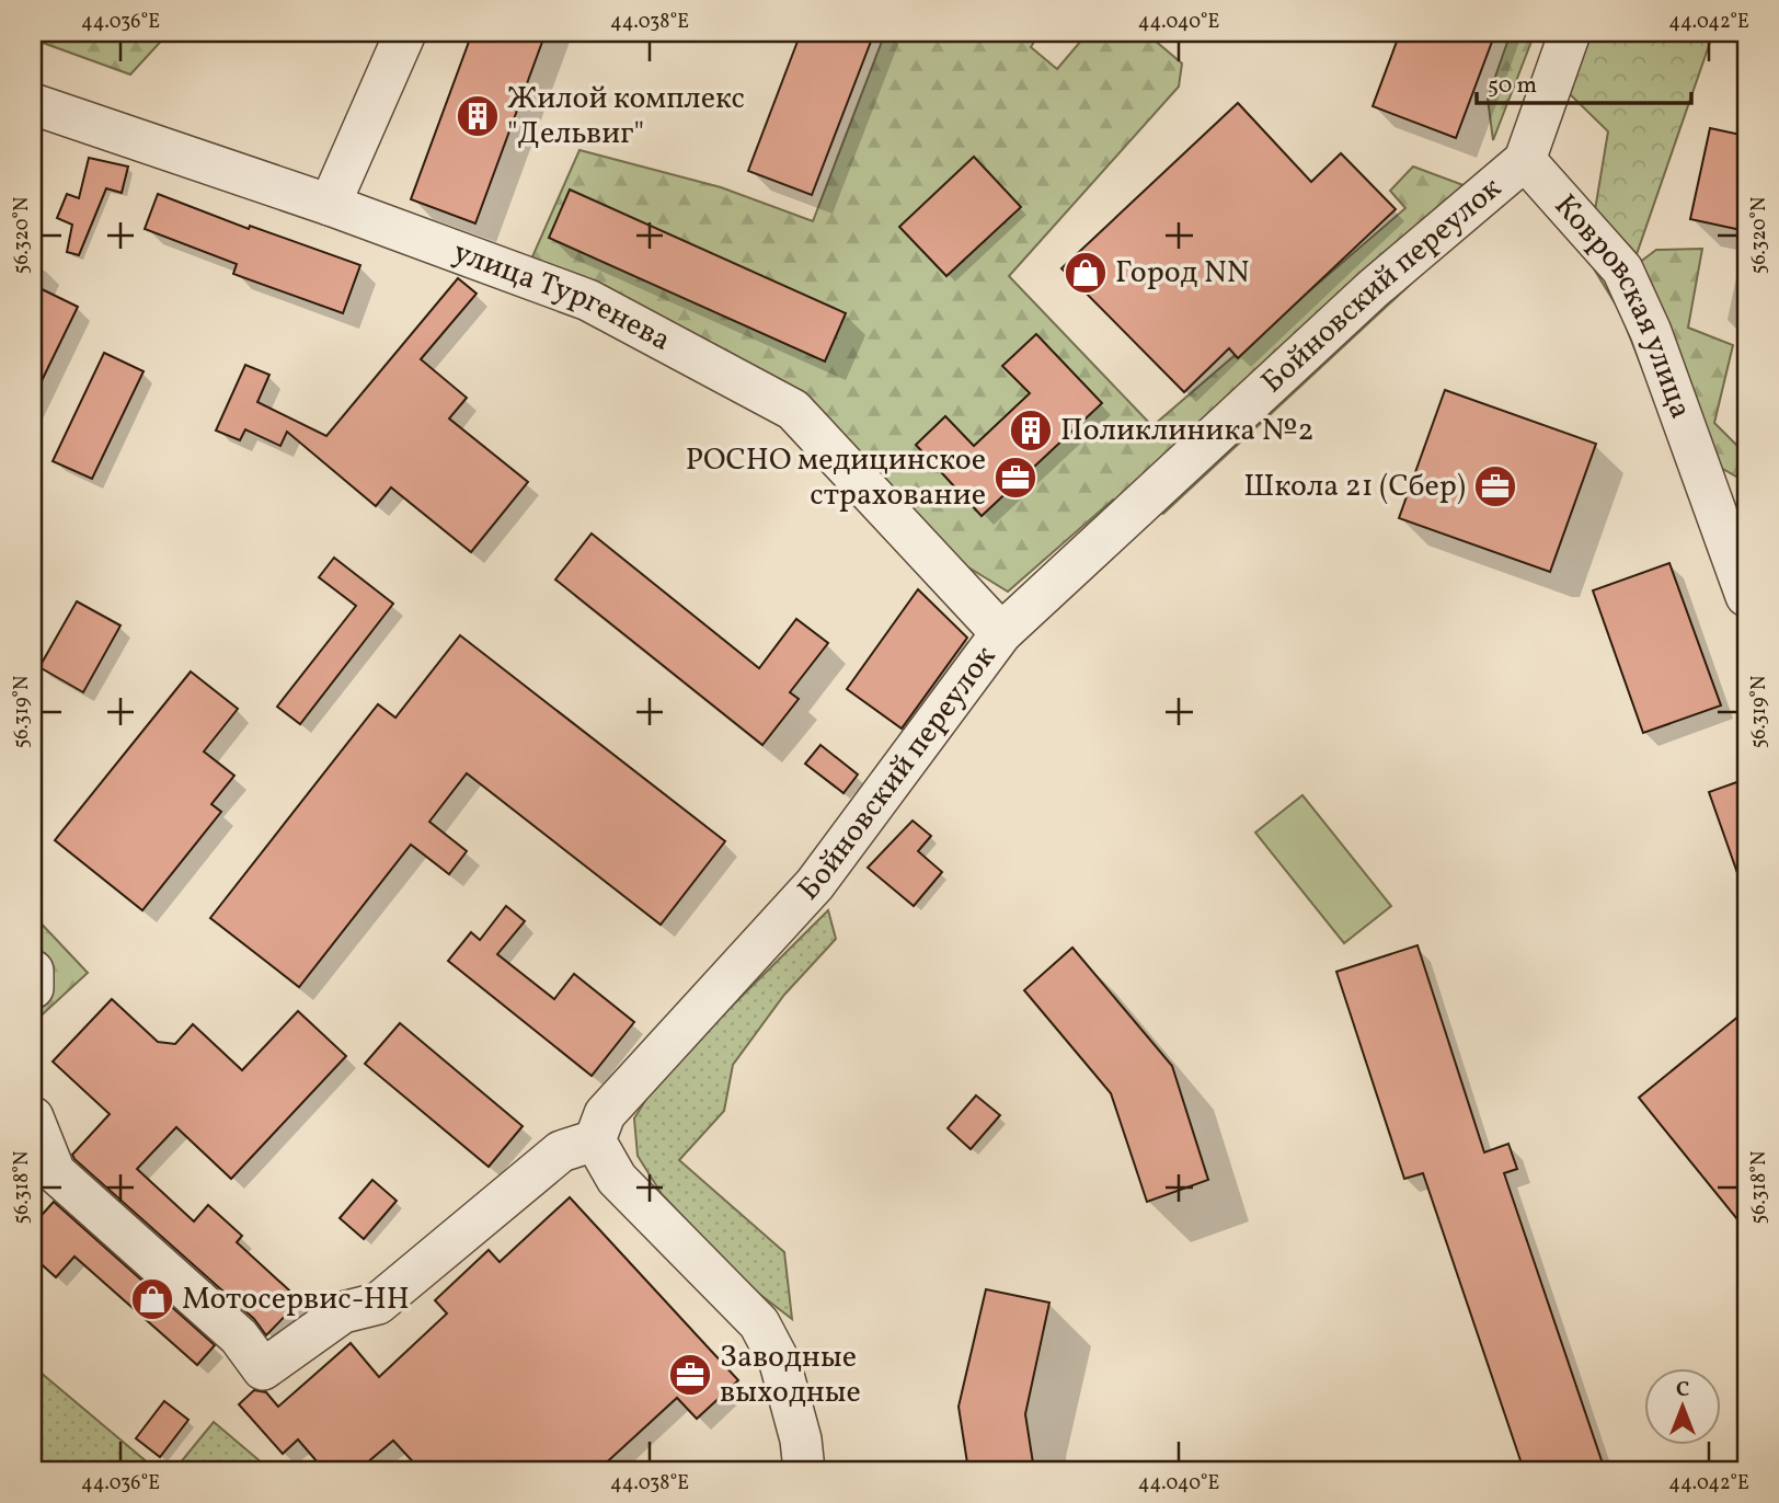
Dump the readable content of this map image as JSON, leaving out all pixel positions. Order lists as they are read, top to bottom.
{
  "streets": {
    "street": ["Бойновский переулок", "улица Тургенева", "Ковровская улица"]
  },
  "crossings": [
    ["Бойновский переулок", "улица Тургенева"],
    ["Бойновский переулок", "Ковровская улица"]
  ],
  "places": {
    "building": ["Жилой комплекс \"Дельвиг\"", "Поликлиника №2"],
    "shop": ["Город NN", "Мотосервис-НН"],
    "office": ["РОСНО медицинское страхование", "Школа 21 (Сбер)", "Заводные выходные"]
  },
  "scale_bar": "50 m",
  "north": "top",
  "coordinates": [
    "44.036°E",
    "44.038°E",
    "44.040°E",
    "44.042°E",
    "56.320°N",
    "56.319°N",
    "56.318°N"
  ]
}
